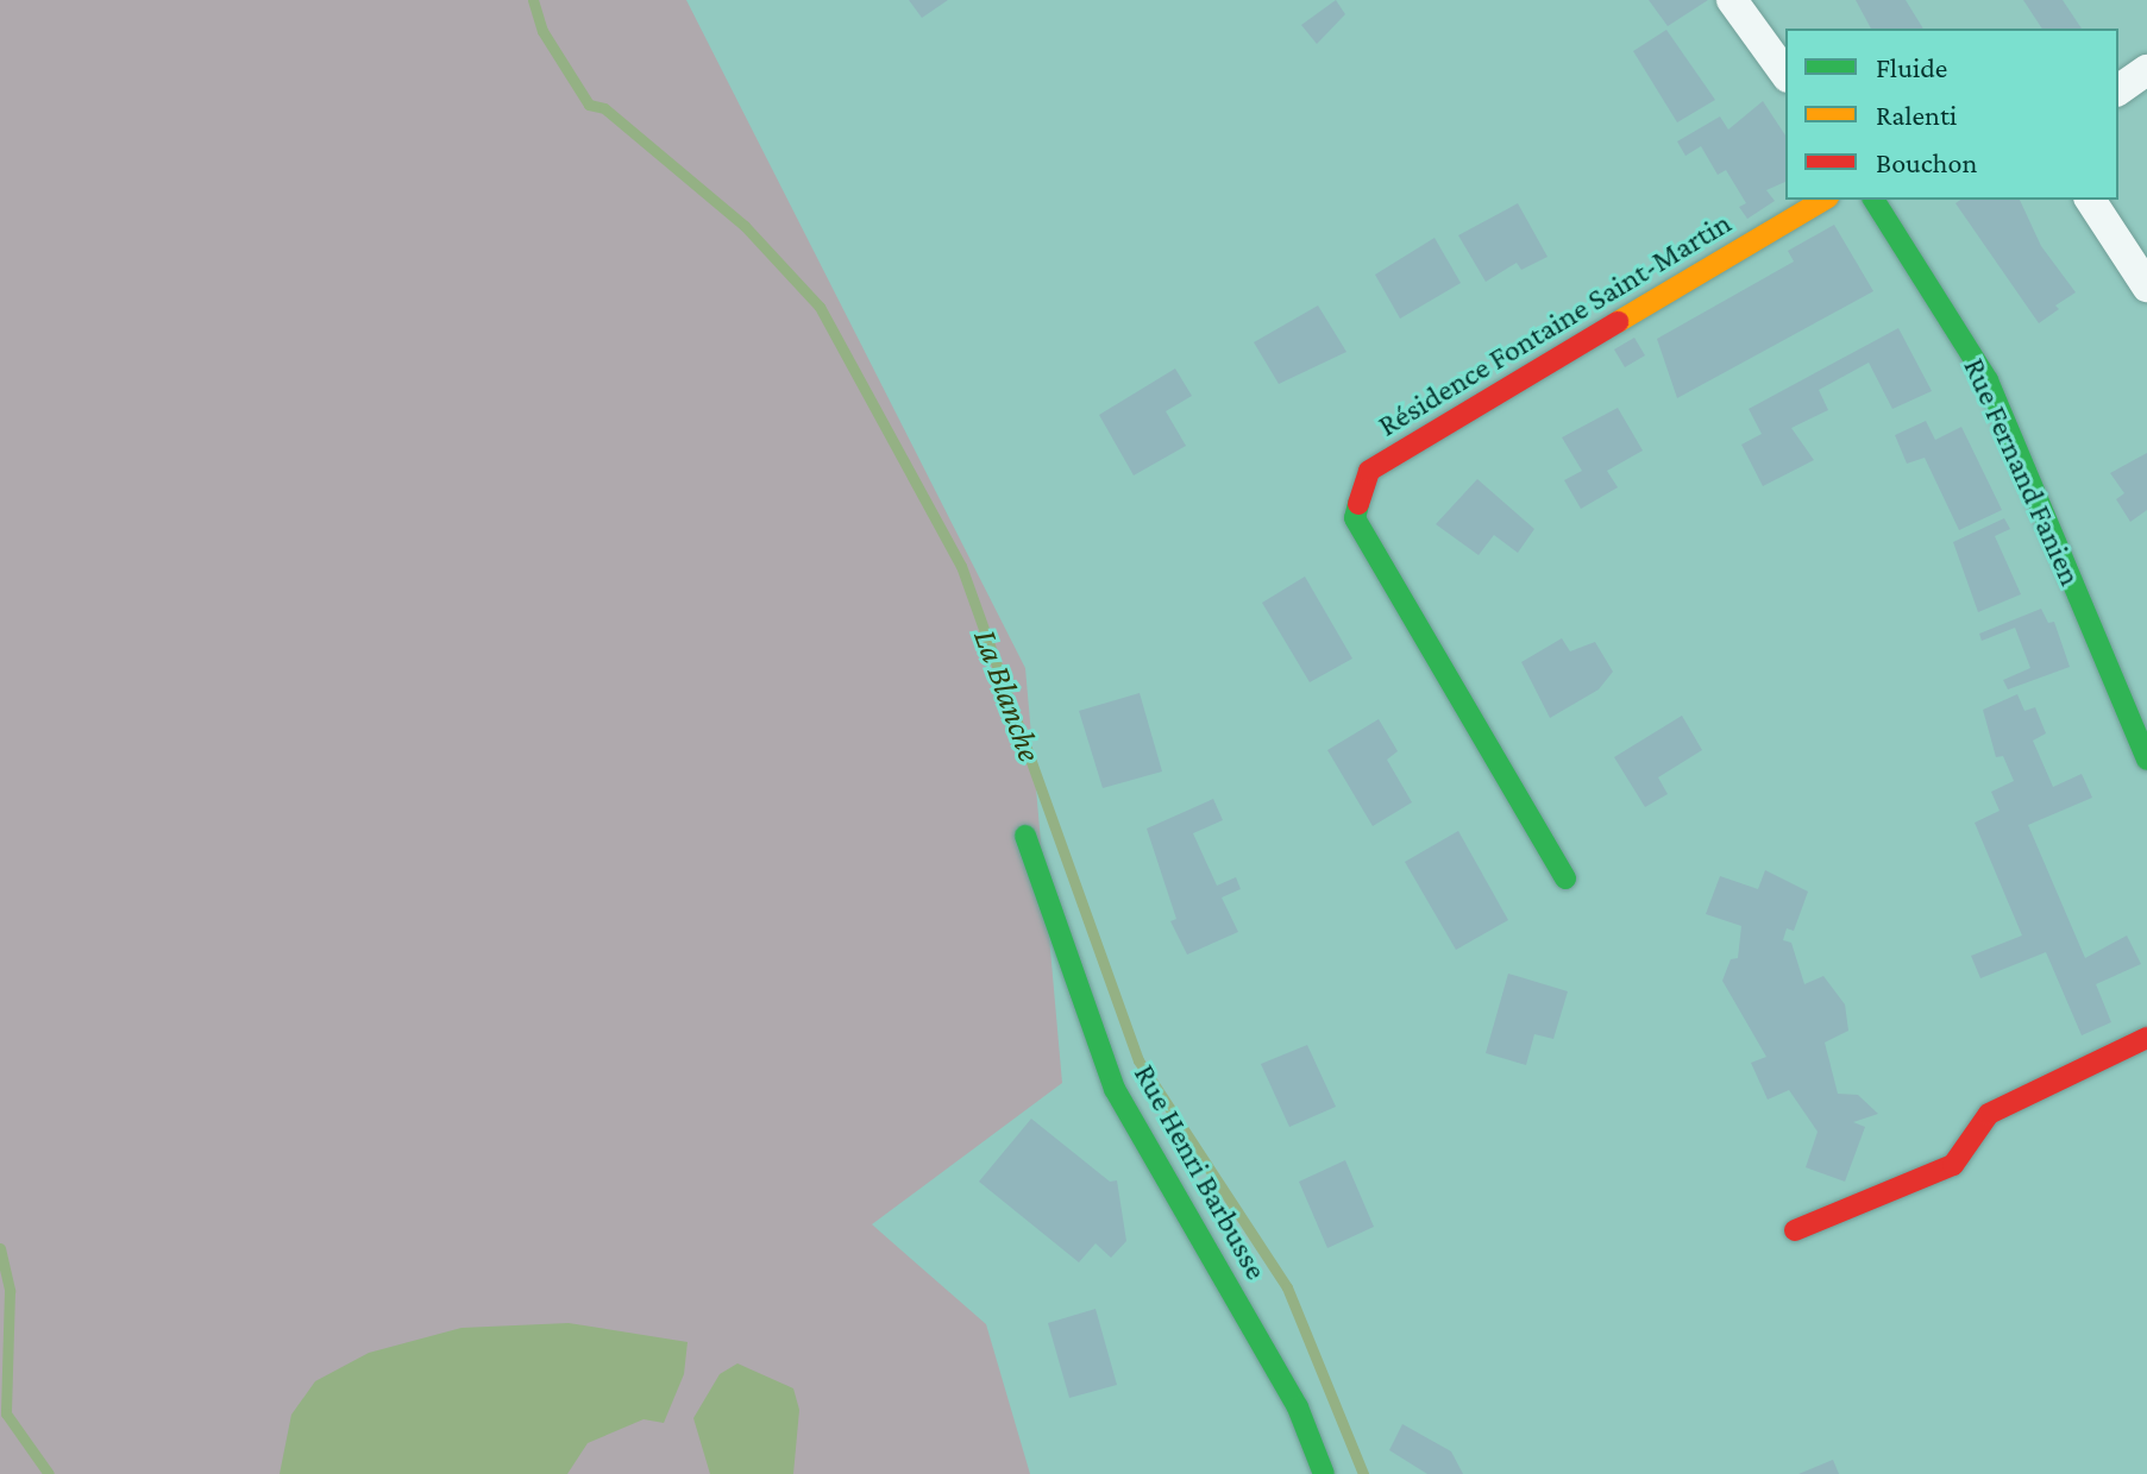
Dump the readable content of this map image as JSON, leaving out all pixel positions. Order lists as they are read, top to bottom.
{
  "streets": {
    "street": ["Résidence Fontaine Saint-Martin", "Rue Fernand Fanien", "Rue Henri Barbusse"]
  },
  "water": ["La Blanche"],
  "legend": ["Fluide", "Ralenti", "Bouchon"]
}
